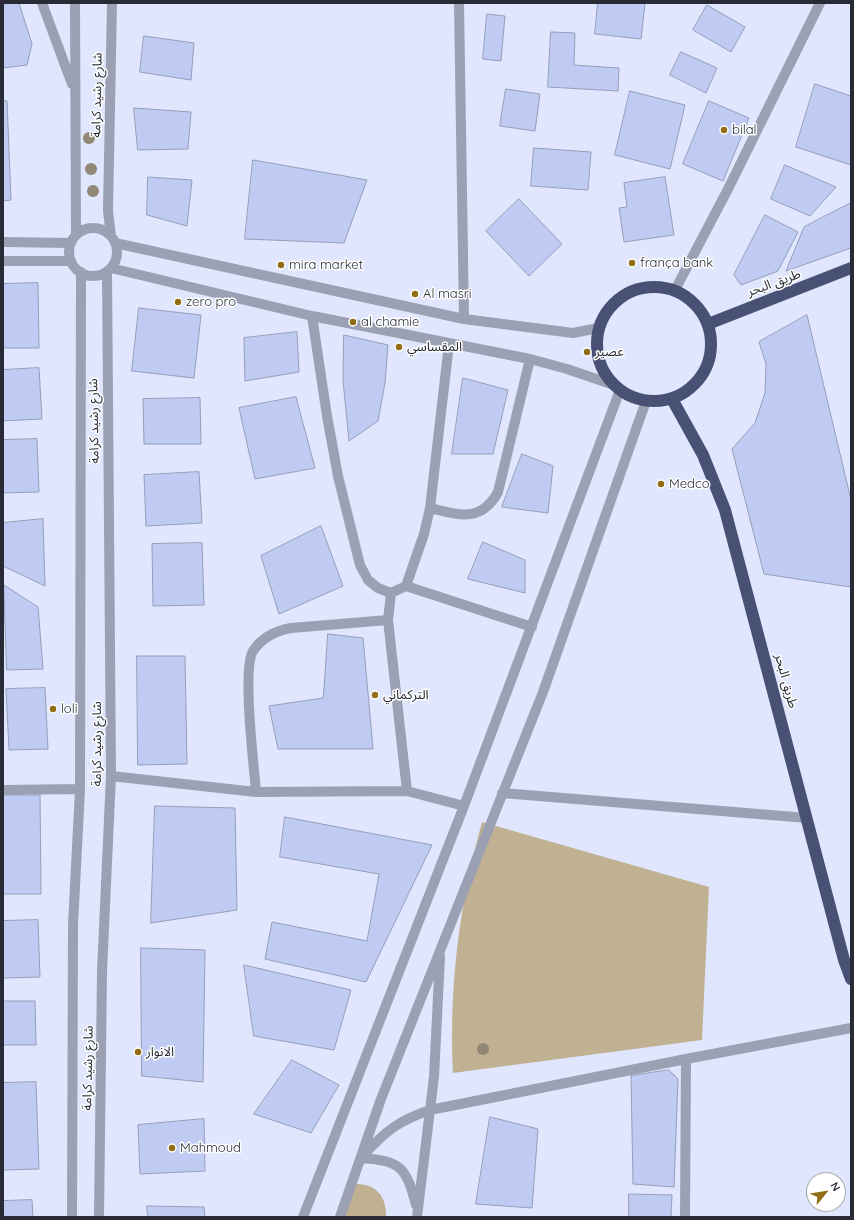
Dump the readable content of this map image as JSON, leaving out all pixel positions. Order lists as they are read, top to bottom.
{
  "streets": {
    "highway": ["طريق البحر"],
    "street": ["شارع رشيد كرامة"]
  },
  "places": [
    "bilal",
    "frança bank",
    "mira market",
    "Al masri",
    "zero pro",
    "al chamie",
    "المقساسي",
    "عصير",
    "Medco",
    "التركماني",
    "loli",
    "الانوار",
    "Mahmoud"
  ],
  "north": "top right"
}
